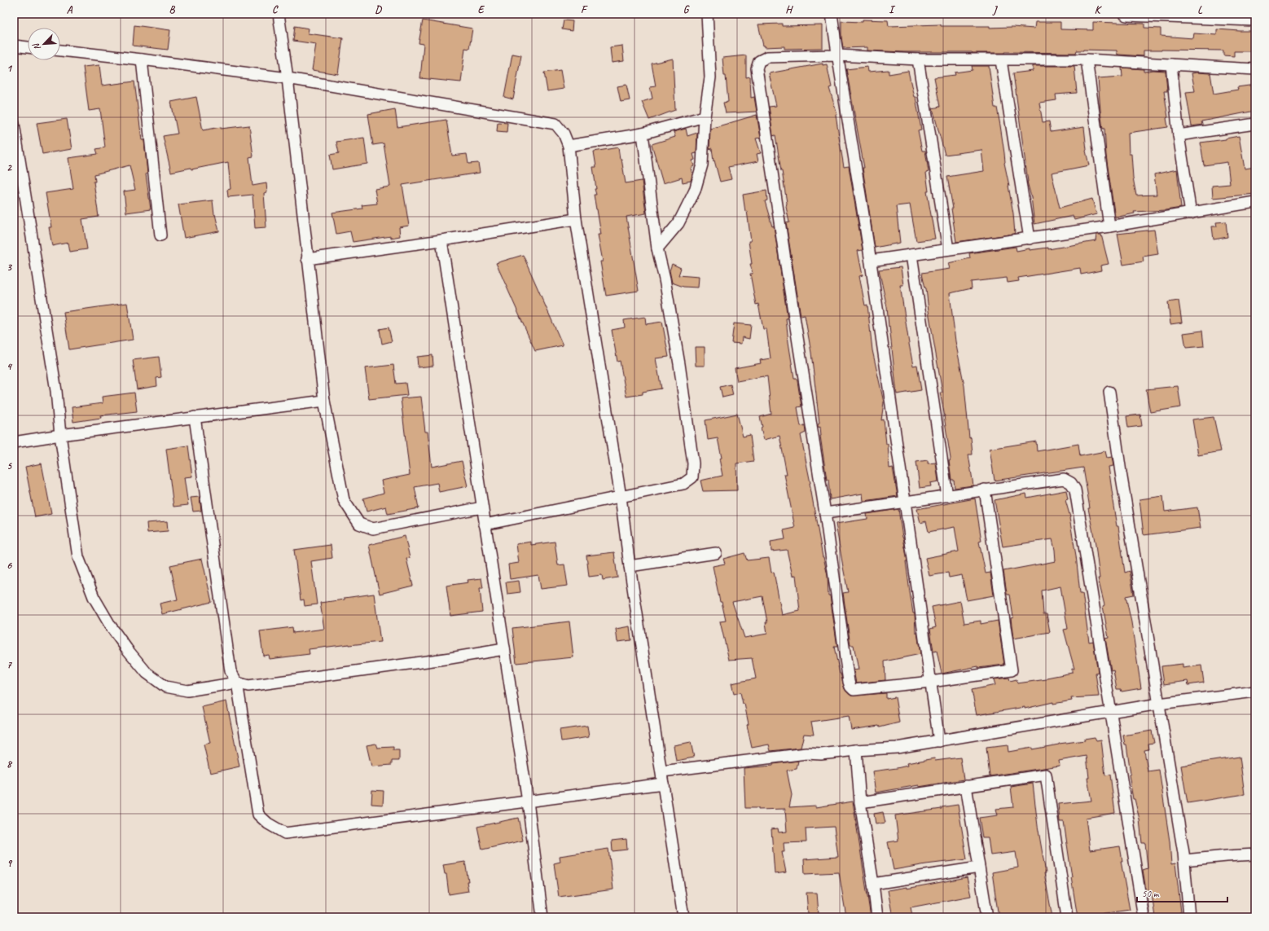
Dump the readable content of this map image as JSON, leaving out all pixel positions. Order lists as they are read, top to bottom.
{
  "scale_bar": "50 m",
  "north": "bottom left",
  "grid": {
    "columns": [
      "A",
      "B",
      "C",
      "D",
      "E",
      "F",
      "G",
      "H",
      "I",
      "J",
      "K",
      "L"
    ],
    "rows": [
      "1",
      "2",
      "3",
      "4",
      "5",
      "6",
      "7",
      "8",
      "9"
    ]
  }
}
